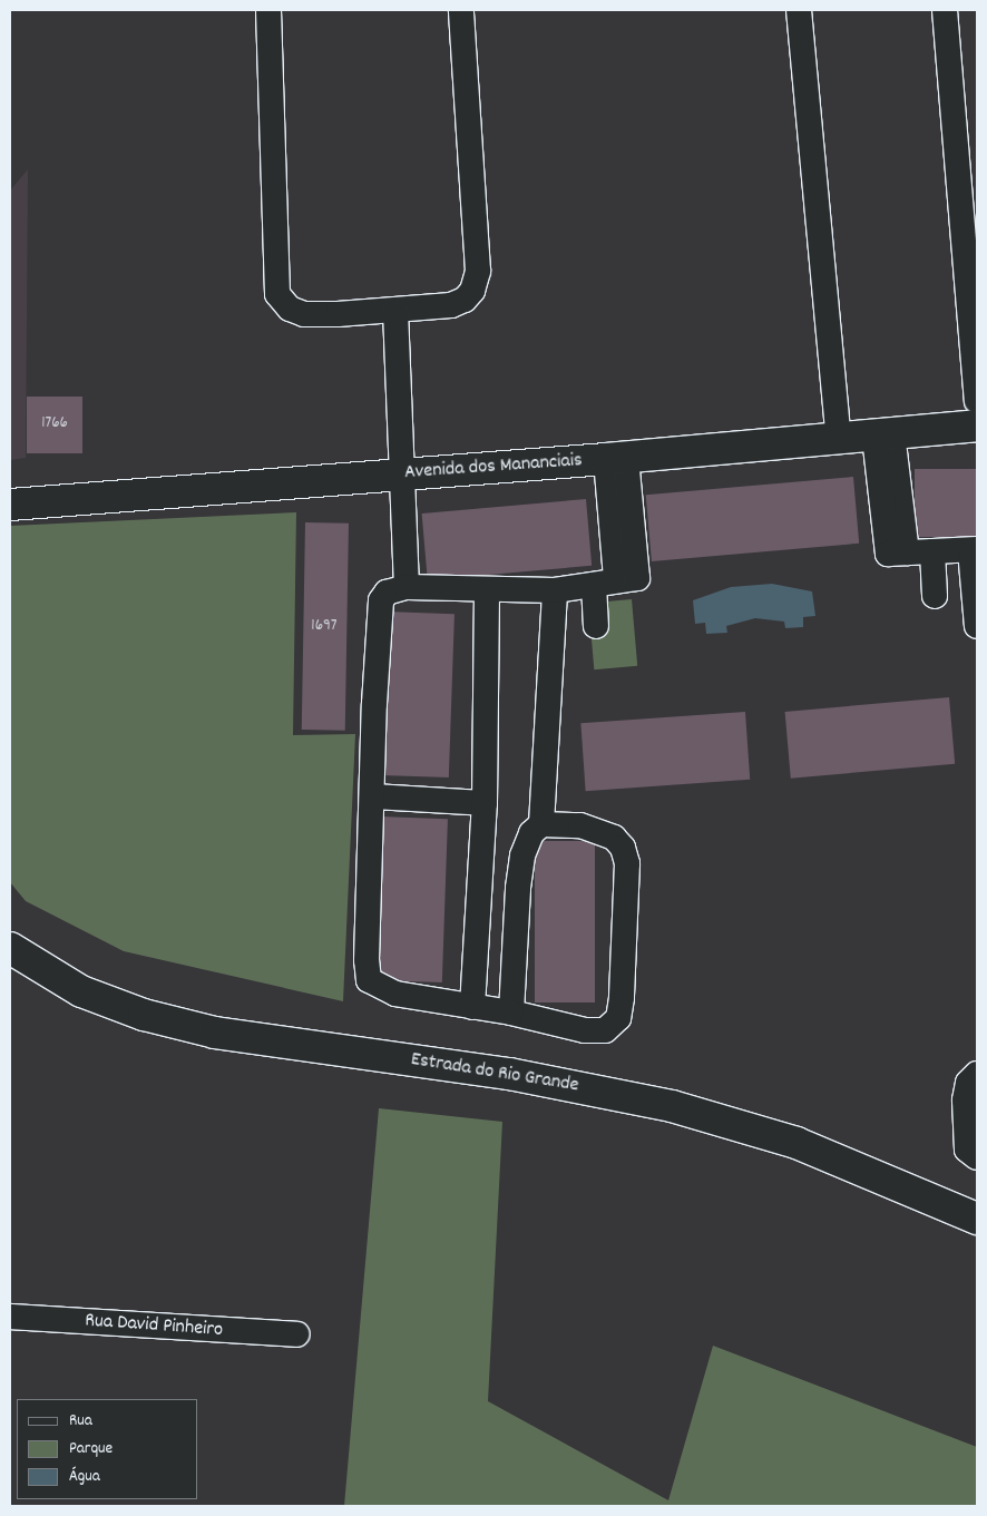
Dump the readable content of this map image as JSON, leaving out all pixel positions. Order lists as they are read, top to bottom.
{
  "streets": {
    "main road": ["Avenida dos Mananciais", "Estrada do Rio Grande"],
    "street": ["Rua David Pinheiro"]
  },
  "house_numbers": ["1766", "1697"],
  "legend": ["Rua", "Parque", "Água"]
}
